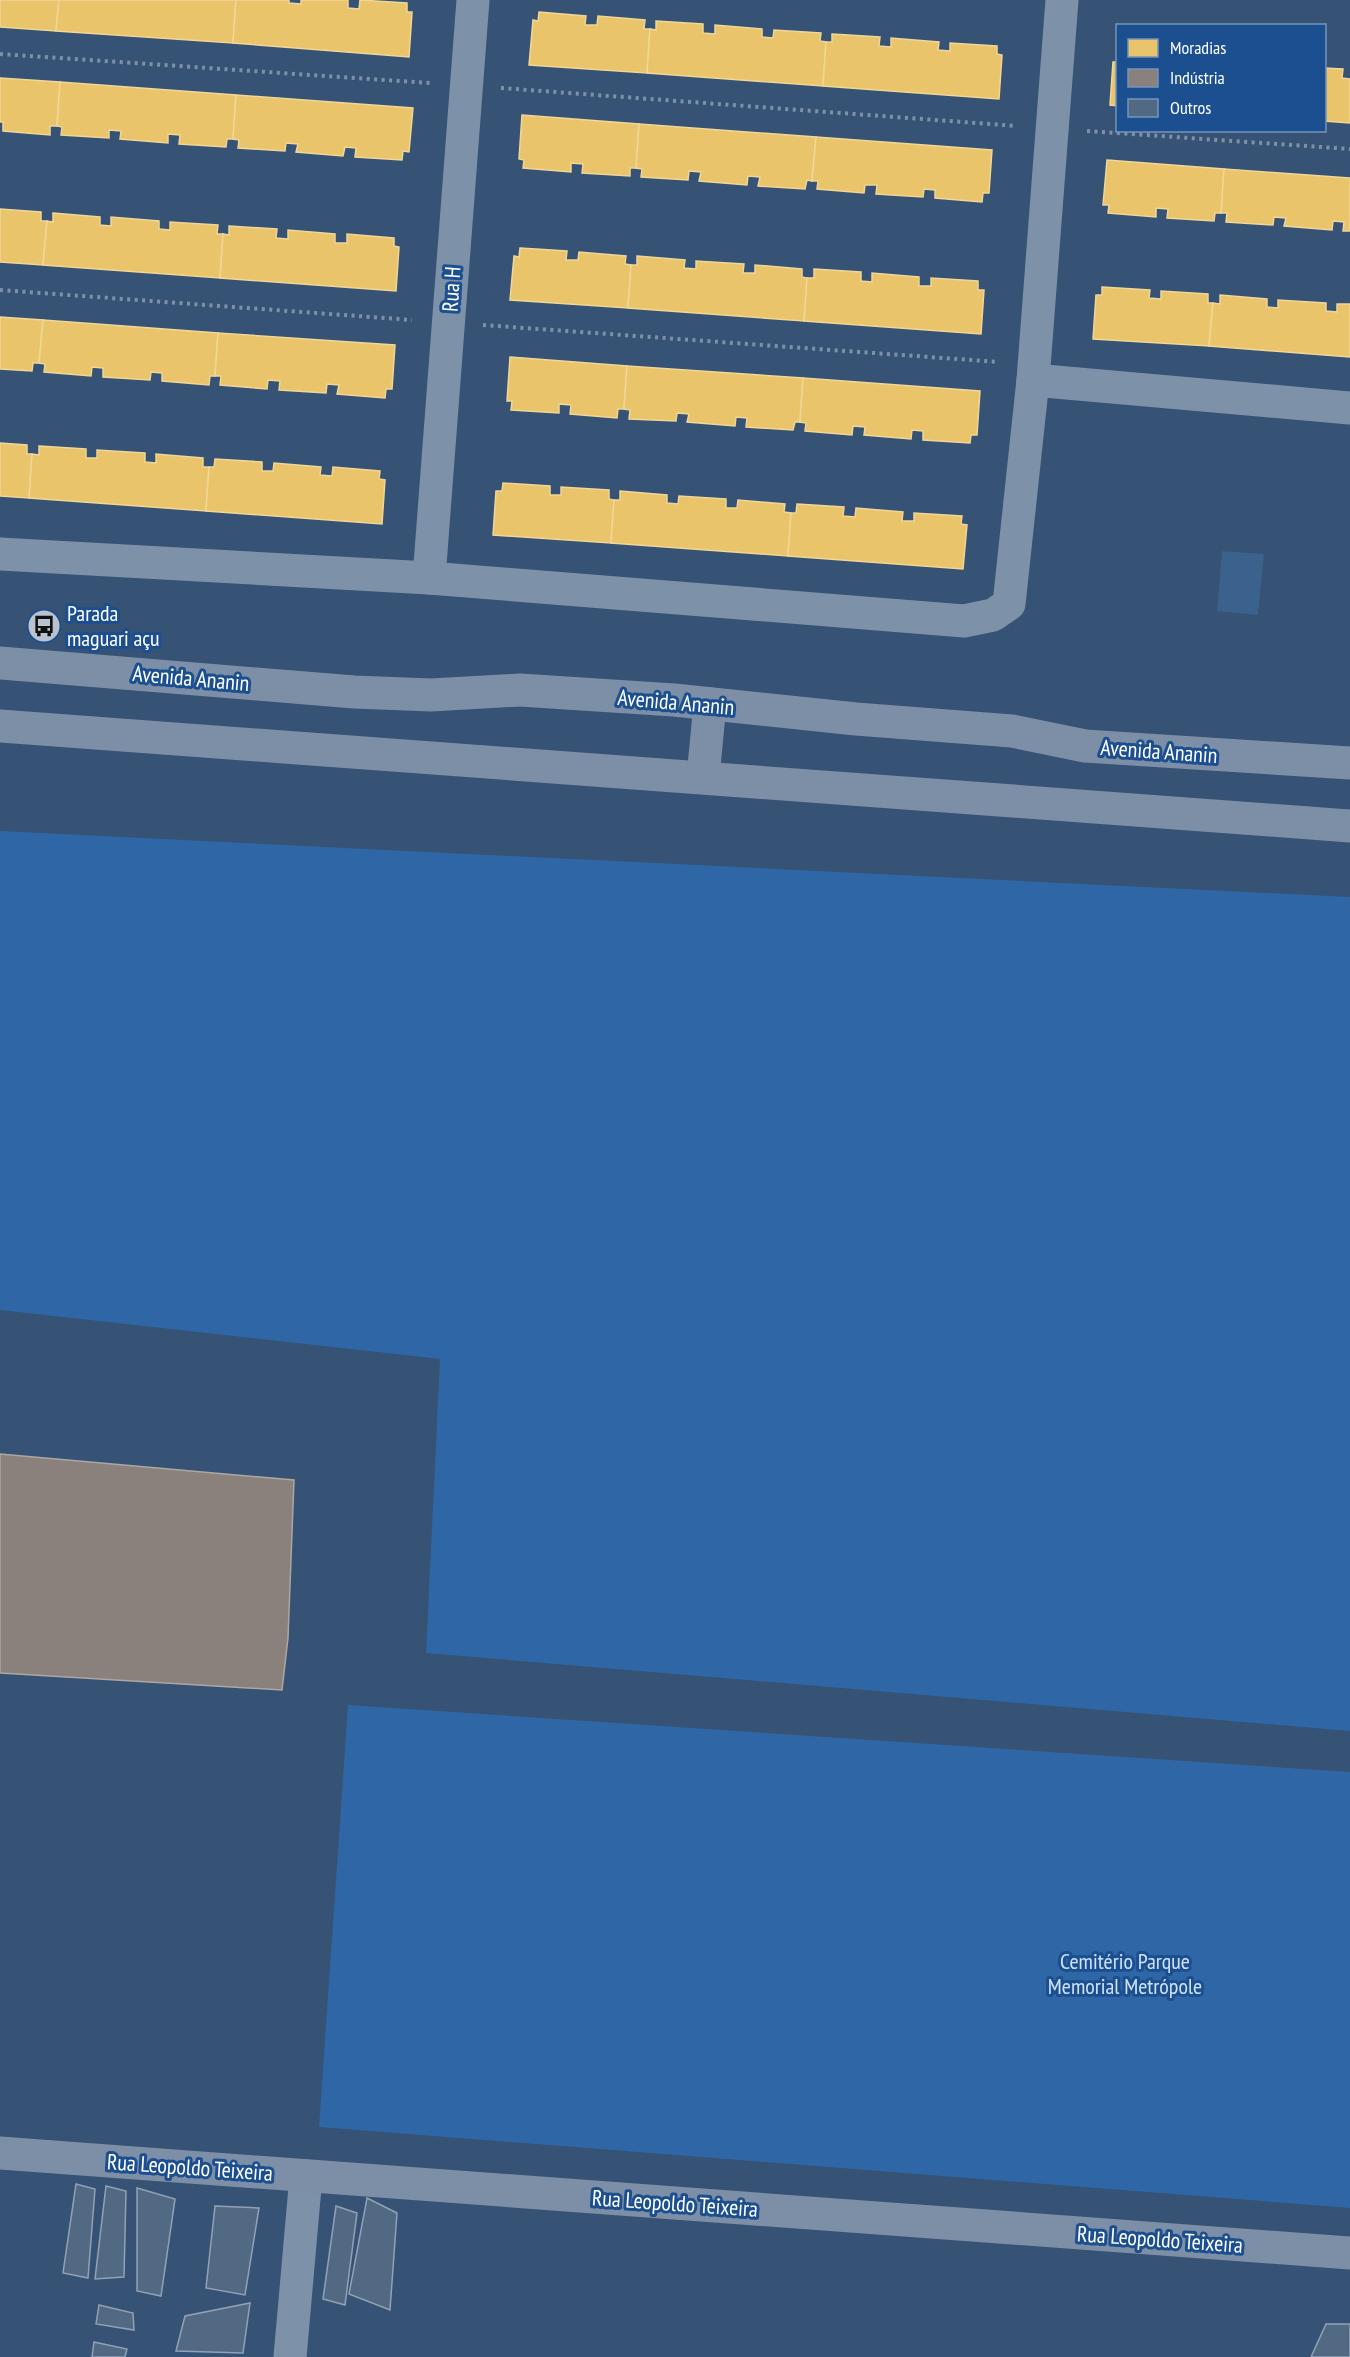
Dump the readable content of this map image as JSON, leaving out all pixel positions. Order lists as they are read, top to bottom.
{
  "streets": {
    "main road": ["Avenida Ananin", "Rua Leopoldo Teixeira"],
    "street": ["Rua H"]
  },
  "parks": ["Cemitério Parque Memorial Metrópole"],
  "places": {
    "bus stop": ["Parada maguari açu"]
  },
  "legend": ["Moradias", "Indústria", "Outros"]
}
